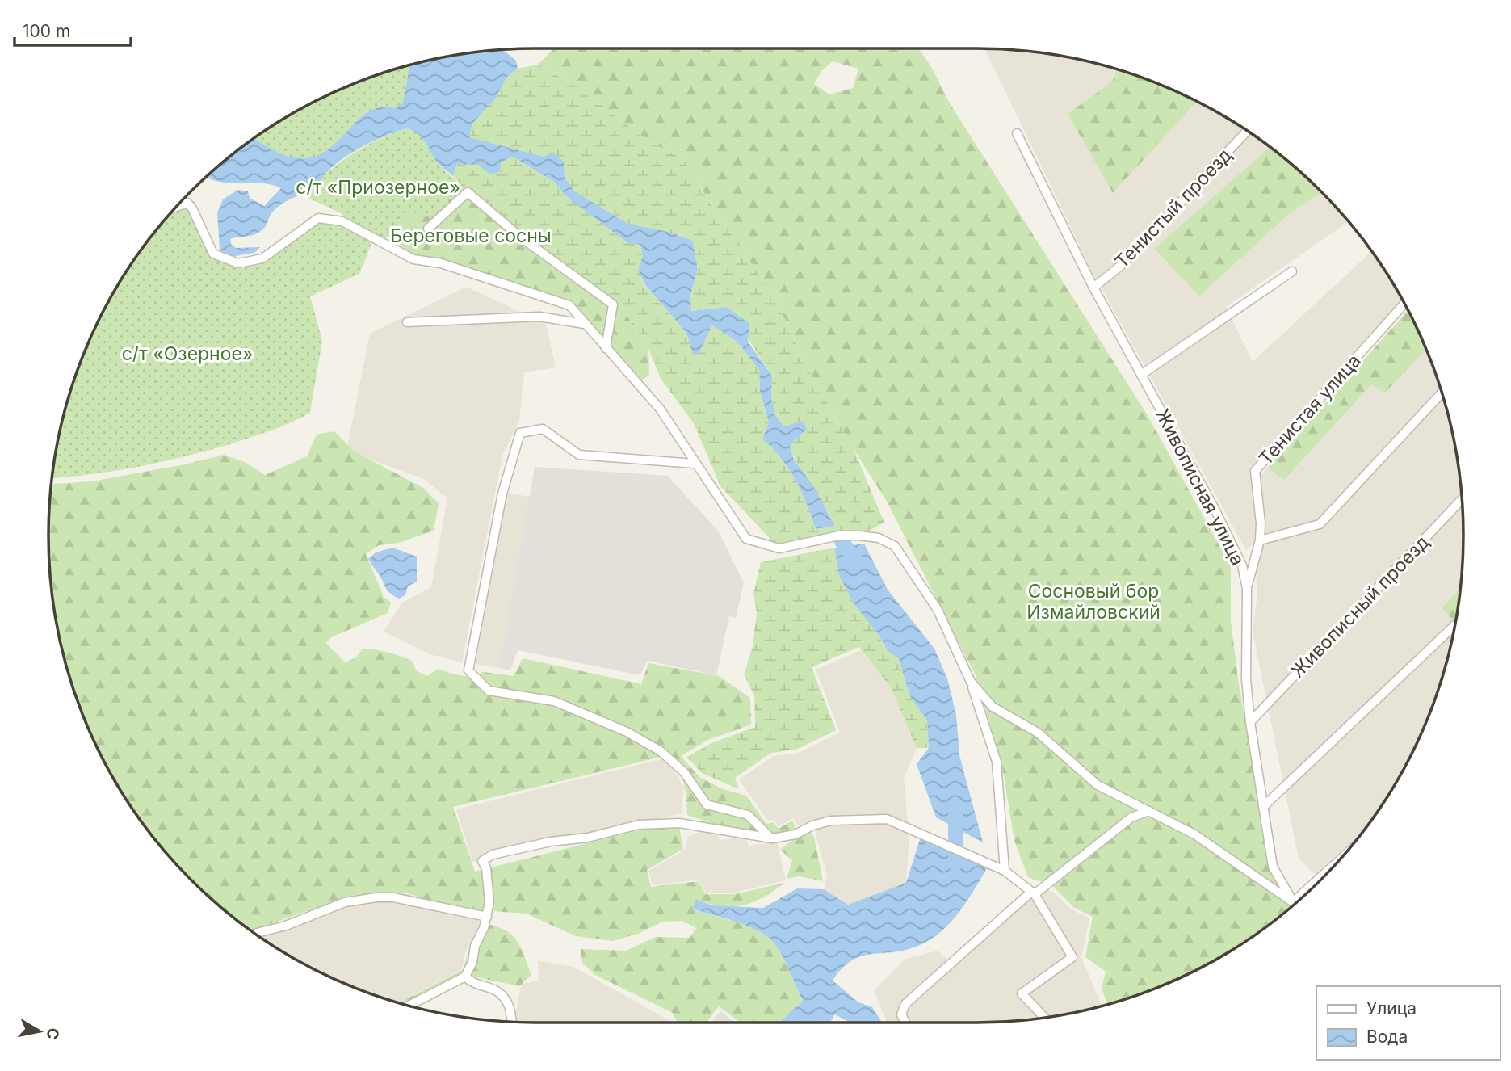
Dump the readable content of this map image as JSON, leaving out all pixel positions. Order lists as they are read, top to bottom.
{
  "streets": {
    "street": [
      "Тенистый проезд",
      "Тенистая улица",
      "Живописная улица",
      "Живописный проезд"
    ]
  },
  "crossings": [
    ["Тенистый проезд", "Живописная улица"],
    ["Тенистая улица", "Живописная улица"],
    ["Живописная улица", "Живописный проезд"]
  ],
  "parks": [
    "с/т «Приозерное»",
    "Береговые сосны",
    "с/т «Озерное»",
    "Сосновый бор Измайловский"
  ],
  "legend": ["Улица", "Вода"],
  "scale_bar": "100 m",
  "north": "right"
}
